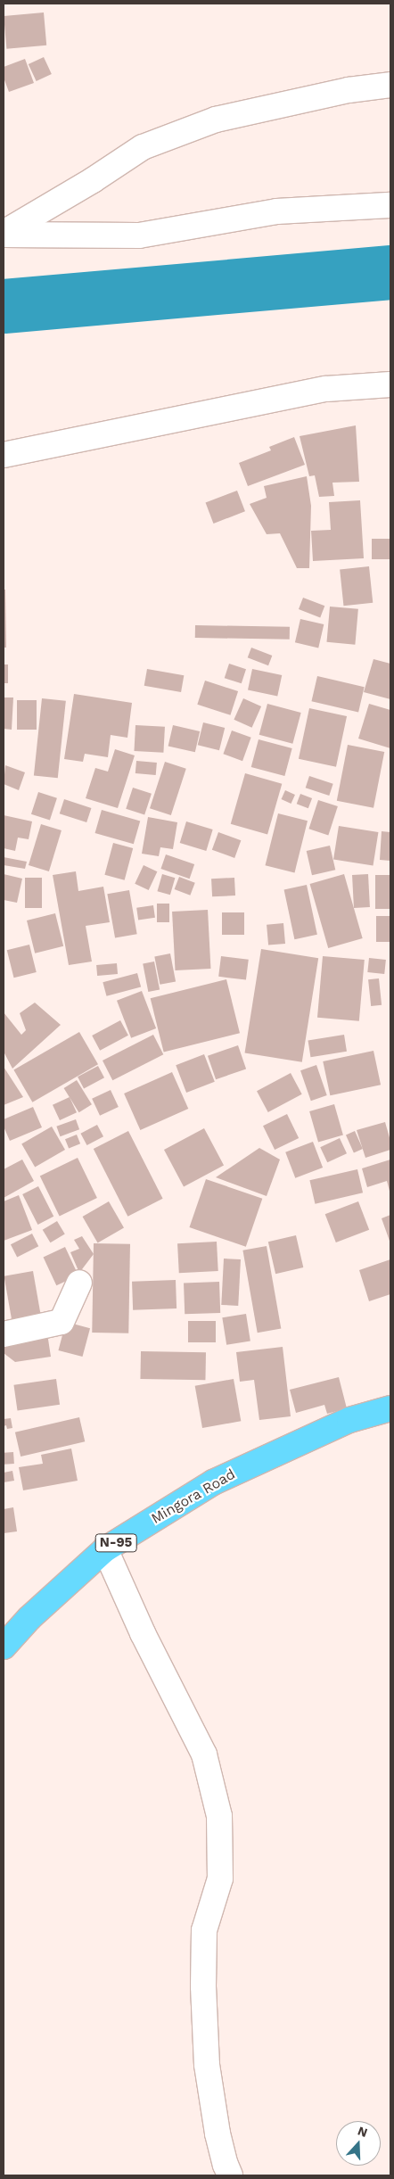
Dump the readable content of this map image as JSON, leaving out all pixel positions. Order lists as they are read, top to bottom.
{
  "streets": {
    "highway": ["Mingora Road", "N-95"]
  },
  "north": "top"
}
